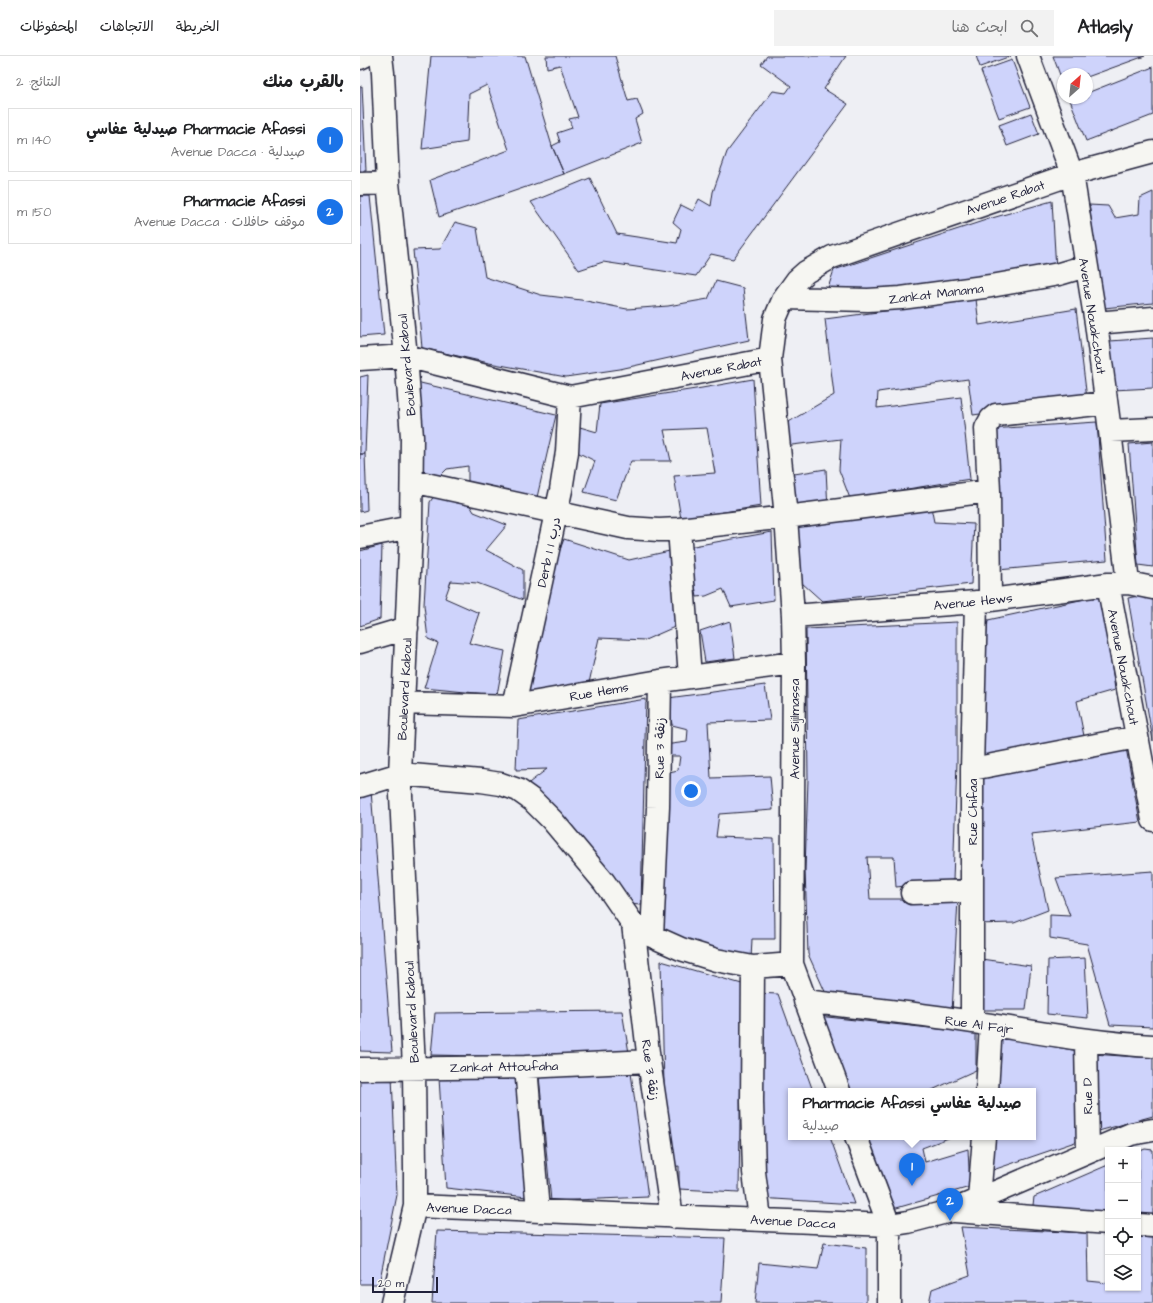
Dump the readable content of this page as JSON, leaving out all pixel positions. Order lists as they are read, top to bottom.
{
  "streets": {
    "street": [
      "Avenue Rabat",
      "Zankat Manama",
      "Avenue Nouakchout",
      "Boulevard Kaboul",
      "Derb 1 درب 1",
      "Avenue Hews",
      "Rue Hems",
      "Avenue Sijilmassa",
      "Rue 3 زنقة",
      "Rue Chifaa",
      "Rue Al Fajr",
      "Zankat Attoufaha",
      "Rue D",
      "Avenue Dacca"
    ]
  },
  "crossings": [
    ["Avenue Rabat", "Zankat Manama"],
    ["Avenue Rabat", "Avenue Nouakchout"],
    ["Avenue Rabat", "Boulevard Kaboul"],
    ["Avenue Rabat", "Derb 1 درب 1"],
    ["Avenue Rabat", "Avenue Sijilmassa"],
    ["Zankat Manama", "Avenue Nouakchout"],
    ["Avenue Nouakchout", "Avenue Hews"],
    ["Avenue Nouakchout", "Rue Chifaa"],
    ["Boulevard Kaboul", "Rue Hems"],
    ["Boulevard Kaboul", "Zankat Attoufaha"],
    ["Boulevard Kaboul", "Avenue Dacca"],
    ["Derb 1 درب 1", "Rue Hems"],
    ["Avenue Hews", "Avenue Sijilmassa"],
    ["Avenue Hews", "Rue Chifaa"],
    ["Rue Hems", "Avenue Sijilmassa"],
    ["Rue Hems", "Rue 3 زنقة"],
    ["Avenue Sijilmassa", "Rue Al Fajr"],
    ["Rue 3 زنقة", "Zankat Attoufaha"],
    ["Rue 3 زنقة", "Avenue Dacca"],
    ["Rue Chifaa", "Rue Al Fajr"],
    ["Rue Al Fajr", "Rue D"],
    ["Rue D", "Avenue Dacca"]
  ],
  "scale_bar": "20 m",
  "north": "top right",
  "page": {
    "header": "Atlasly",
    "search": "ابحث هنا",
    "nav": ["الخريطة", "الاتجاهات", "المحفوظات"],
    "heading": ["بالقرب منك", "النتائج: 2"],
    "list": [
      {
        "mark": "1",
        "name": "Pharmacie Afassi صيدلية عفاسي",
        "note": "صيدلية · Avenue Dacca",
        "value": "140 m"
      },
      {
        "mark": "2",
        "name": "Pharmacie Afassi",
        "note": "موقف حافلات · Avenue Dacca",
        "value": "150 m"
      }
    ],
    "popup": ["Pharmacie Afassi صيدلية عفاسي", "صيدلية"],
    "map_buttons": ["+", "−"],
    "pins": ["1", "2"],
    "scale": "20 m"
  }
}
